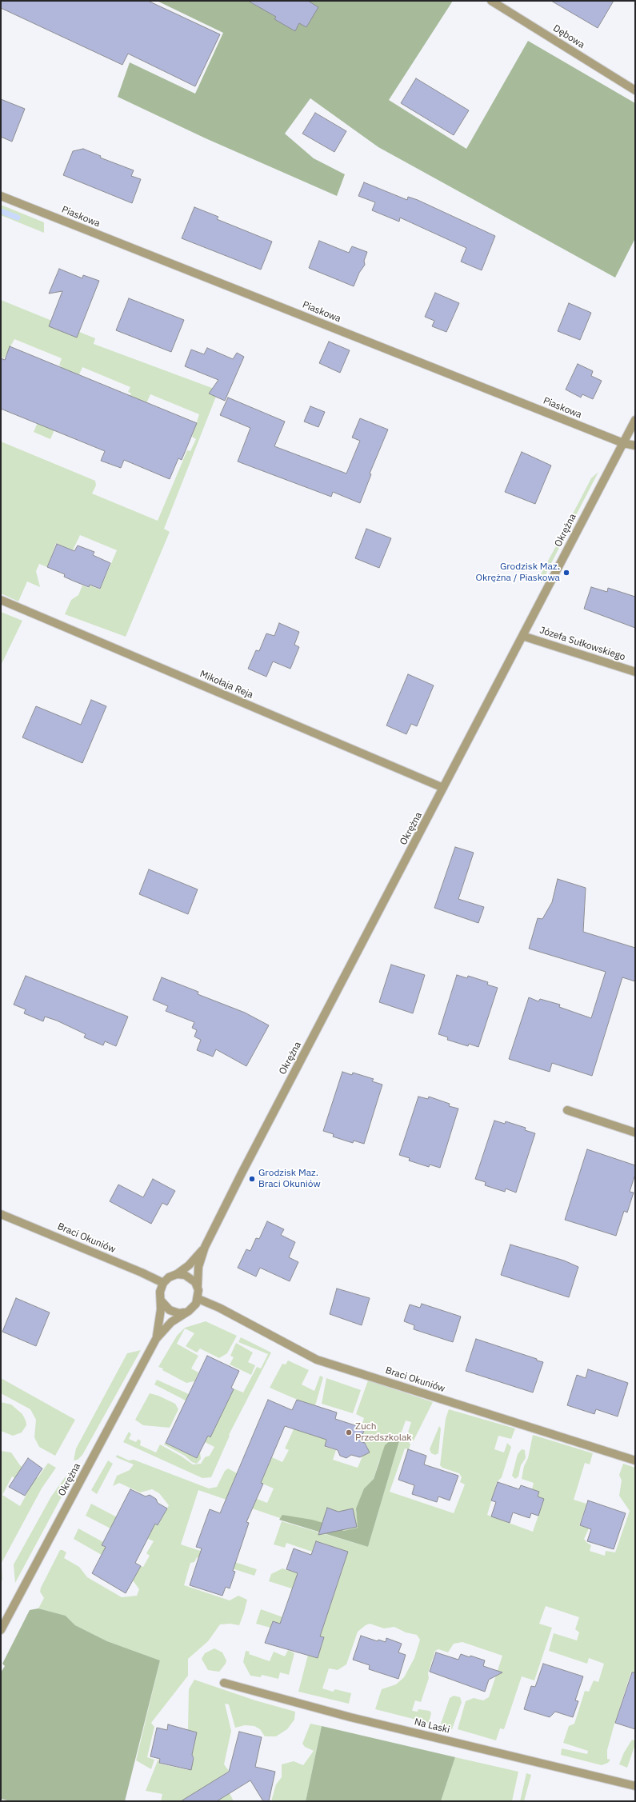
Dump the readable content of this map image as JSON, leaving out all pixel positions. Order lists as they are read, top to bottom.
{
  "streets": {
    "street": [
      "Dębowa",
      "Piaskowa",
      "Okrężna",
      "Józefa Sułkowskiego",
      "Mikołaja Reja",
      "Braci Okuniów",
      "Na Laski"
    ]
  },
  "crossings": [
    ["Piaskowa", "Okrężna"],
    ["Okrężna", "Józefa Sułkowskiego"],
    ["Okrężna", "Mikołaja Reja"],
    ["Okrężna", "Braci Okuniów"]
  ],
  "places": ["Grodzisk Maz. Okrężna / Piaskowa", "Grodzisk Maz. Braci Okuniów", "Zuch Przedszkolak"]
}
